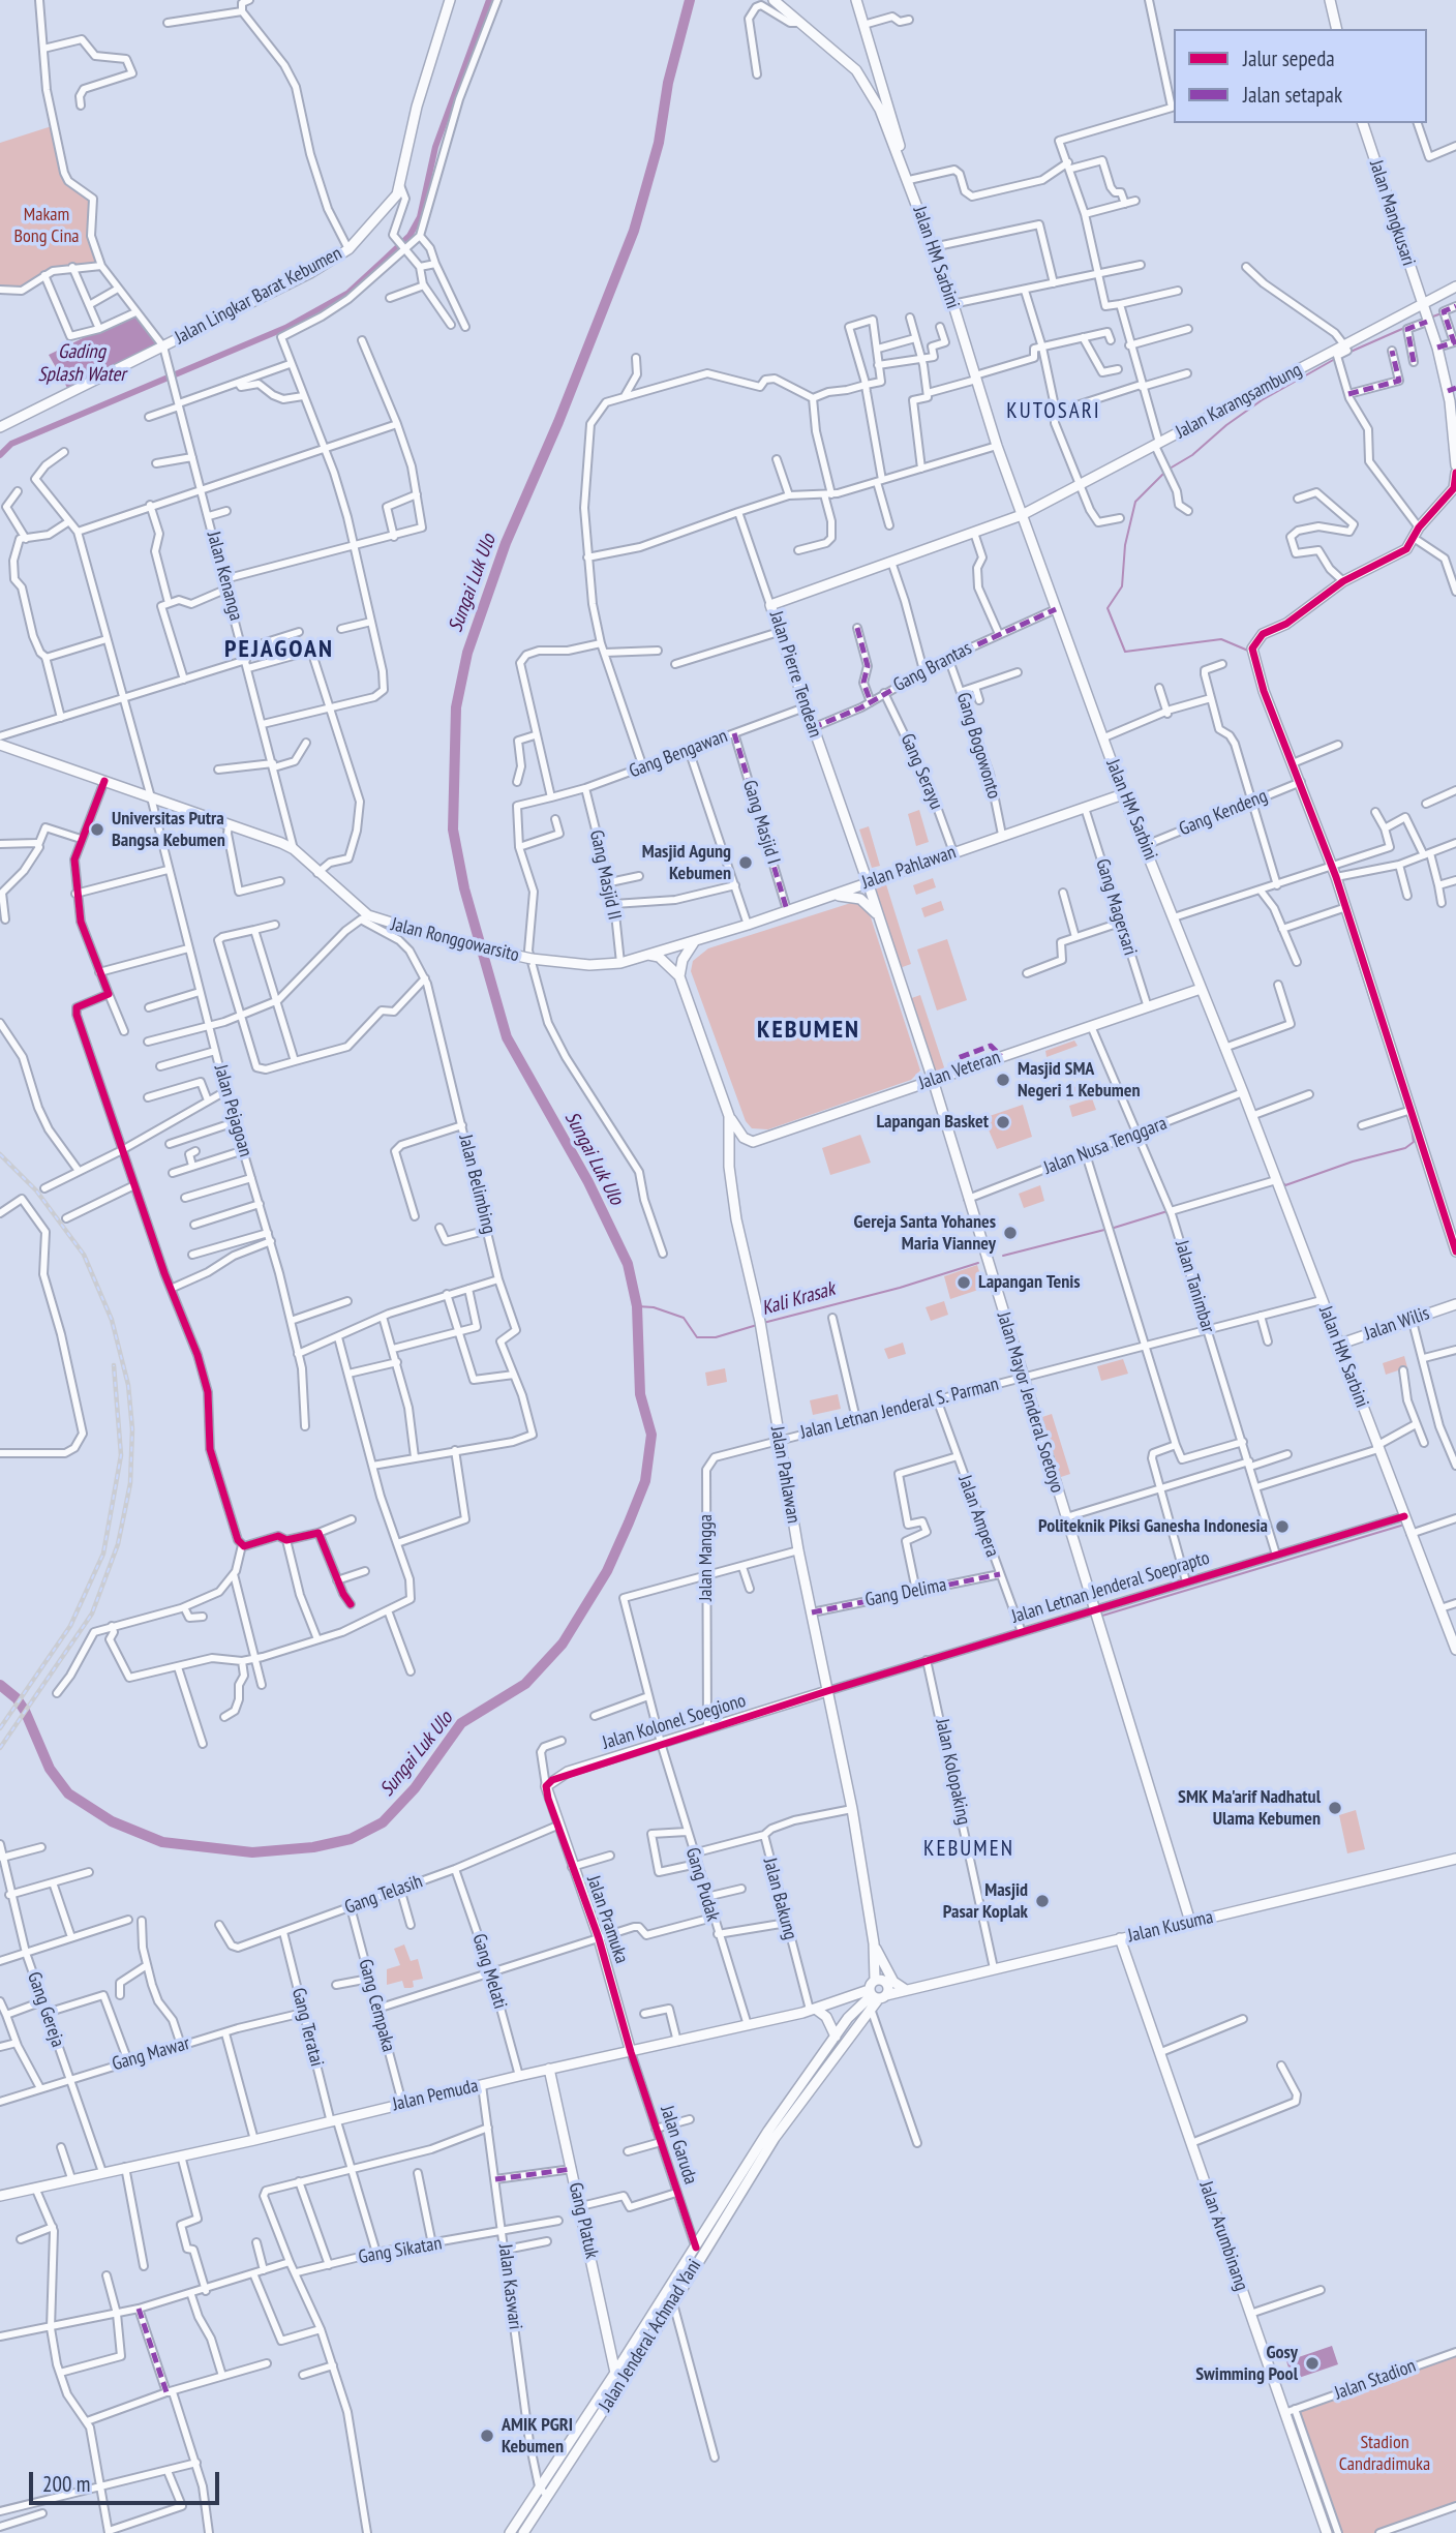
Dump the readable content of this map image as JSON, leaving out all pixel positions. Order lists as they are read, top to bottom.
{
  "streets": {
    "main road": [
      "Jalan Mangkusari",
      "Jalan HM Sarbini",
      "Jalan Lingkar Barat Kebumen",
      "Jalan Karangsambung",
      "Jalan Pierre Tendean",
      "Jalan Pahlawan",
      "Jalan Ronggowarsito",
      "Jalan Veteran",
      "Jalan Wilis",
      "Jalan Mayor Jenderal Soetoyo",
      "Jalan Kolonel Soegiono",
      "Jalan Pramuka",
      "Jalan Kusuma",
      "Jalan Pemuda",
      "Gang Platuk",
      "Jalan Arumbinang",
      "Jalan Jenderal Achmad Yani"
    ],
    "street": [
      "Jalan Kenanga",
      "Gang Brantas",
      "Gang Bogowonto",
      "Gang Bengawan",
      "Gang Serayu",
      "Gang Kendeng",
      "Gang Masjid I",
      "Gang Masjid II",
      "Gang Magersari",
      "Jalan Pejagoan",
      "Jalan Nusa Tenggara",
      "Jalan Belimbing",
      "Jalan Tanimbar",
      "Jalan Letnan Jenderal S. Parman",
      "Jalan Ampera",
      "Jalan Mangga",
      "Jalan Letnan Jenderal Soeprapto",
      "Gang Delima",
      "Jalan Kolopaking",
      "Gang Pudak",
      "Gang Telasih",
      "Jalan Bakung",
      "Gang Melati",
      "Gang Cempaka",
      "Gang Gereja",
      "Gang Teratai",
      "Gang Mawar",
      "Jalan Garuda",
      "Gang Sikatan",
      "Jalan Kaswari",
      "Jalan Stadion"
    ]
  },
  "crossings": [
    ["Jalan Mangkusari", "Jalan Karangsambung"],
    ["Jalan HM Sarbini", "Jalan Karangsambung"],
    ["Jalan HM Sarbini", "Gang Brantas"],
    ["Jalan HM Sarbini", "Jalan Pierre Tendean"],
    ["Jalan HM Sarbini", "Gang Kendeng"],
    ["Jalan HM Sarbini", "Jalan Pahlawan"],
    ["Jalan HM Sarbini", "Jalan Veteran"],
    ["Jalan HM Sarbini", "Jalan Nusa Tenggara"],
    ["Jalan HM Sarbini", "Jalan Wilis"],
    ["Jalan HM Sarbini", "Jalan Letnan Jenderal S. Parman"],
    ["Jalan HM Sarbini", "Jalan Letnan Jenderal Soeprapto"],
    ["Jalan Lingkar Barat Kebumen", "Jalan Kenanga"],
    ["Jalan Karangsambung", "Jalan Pierre Tendean"],
    ["Jalan Kenanga", "Jalan Ronggowarsito"],
    ["Gang Brantas", "Jalan Pierre Tendean"],
    ["Gang Brantas", "Gang Bogowonto"],
    ["Gang Brantas", "Gang Serayu"],
    ["Jalan Pierre Tendean", "Gang Bengawan"],
    ["Jalan Pierre Tendean", "Jalan Pahlawan"],
    ["Jalan Pierre Tendean", "Jalan Mayor Jenderal Soetoyo"],
    ["Gang Bogowonto", "Jalan Pahlawan"],
    ["Gang Bengawan", "Gang Masjid I"],
    ["Gang Bengawan", "Gang Masjid II"],
    ["Gang Serayu", "Jalan Pahlawan"],
    ["Gang Masjid I", "Jalan Pahlawan"],
    ["Gang Masjid I", "Jalan Veteran"],
    ["Gang Masjid I", "Jalan Mayor Jenderal Soetoyo"],
    ["Jalan Pahlawan", "Gang Magersari"],
    ["Jalan Pahlawan", "Jalan Ronggowarsito"],
    ["Jalan Pahlawan", "Jalan Veteran"],
    ["Jalan Pahlawan", "Jalan Mayor Jenderal Soetoyo"],
    ["Jalan Pahlawan", "Jalan Letnan Jenderal S. Parman"],
    ["Jalan Pahlawan", "Jalan Mangga"],
    ["Jalan Pahlawan", "Jalan Letnan Jenderal Soeprapto"],
    ["Jalan Pahlawan", "Gang Delima"],
    ["Jalan Pahlawan", "Jalan Kolonel Soegiono"],
    ["Jalan Pahlawan", "Jalan Bakung"],
    ["Gang Masjid II", "Jalan Ronggowarsito"],
    ["Gang Magersari", "Jalan Veteran"],
    ["Jalan Ronggowarsito", "Jalan Pejagoan"],
    ["Jalan Ronggowarsito", "Jalan Belimbing"],
    ["Jalan Veteran", "Jalan Tanimbar"],
    ["Jalan Veteran", "Jalan Mayor Jenderal Soetoyo"],
    ["Jalan Nusa Tenggara", "Jalan Tanimbar"],
    ["Jalan Nusa Tenggara", "Jalan Mayor Jenderal Soetoyo"],
    ["Jalan Tanimbar", "Jalan Letnan Jenderal S. Parman"],
    ["Jalan Tanimbar", "Jalan Letnan Jenderal Soeprapto"],
    ["Jalan Mayor Jenderal Soetoyo", "Jalan Letnan Jenderal S. Parman"],
    ["Jalan Mayor Jenderal Soetoyo", "Jalan Letnan Jenderal Soeprapto"],
    ["Jalan Mayor Jenderal Soetoyo", "Jalan Kusuma"],
    ["Jalan Letnan Jenderal S. Parman", "Jalan Ampera"],
    ["Jalan Letnan Jenderal S. Parman", "Jalan Mangga"],
    ["Jalan Ampera", "Jalan Letnan Jenderal Soeprapto"],
    ["Jalan Ampera", "Gang Delima"],
    ["Jalan Mangga", "Jalan Kolonel Soegiono"],
    ["Jalan Mangga", "Gang Pudak"],
    ["Jalan Letnan Jenderal Soeprapto", "Jalan Kolonel Soegiono"],
    ["Jalan Letnan Jenderal Soeprapto", "Jalan Kolopaking"],
    ["Jalan Kolonel Soegiono", "Gang Pudak"],
    ["Jalan Kolonel Soegiono", "Jalan Pramuka"],
    ["Jalan Kolopaking", "Jalan Kusuma"],
    ["Gang Pudak", "Jalan Pemuda"],
    ["Gang Telasih", "Jalan Pramuka"],
    ["Gang Telasih", "Gang Melati"],
    ["Gang Telasih", "Gang Cempaka"],
    ["Gang Telasih", "Gang Teratai"],
    ["Jalan Bakung", "Jalan Kusuma"],
    ["Jalan Bakung", "Jalan Pemuda"],
    ["Jalan Pramuka", "Jalan Pemuda"],
    ["Jalan Pramuka", "Jalan Garuda"],
    ["Jalan Kusuma", "Jalan Pemuda"],
    ["Jalan Kusuma", "Jalan Arumbinang"],
    ["Jalan Kusuma", "Jalan Jenderal Achmad Yani"],
    ["Gang Melati", "Jalan Pemuda"],
    ["Gang Cempaka", "Jalan Pemuda"],
    ["Gang Gereja", "Gang Mawar"],
    ["Gang Gereja", "Jalan Pemuda"],
    ["Gang Teratai", "Gang Mawar"],
    ["Gang Teratai", "Jalan Pemuda"],
    ["Gang Teratai", "Gang Sikatan"],
    ["Jalan Pemuda", "Jalan Garuda"],
    ["Jalan Pemuda", "Gang Platuk"],
    ["Jalan Pemuda", "Jalan Kaswari"],
    ["Jalan Garuda", "Jalan Jenderal Achmad Yani"],
    ["Gang Platuk", "Jalan Jenderal Achmad Yani"],
    ["Jalan Arumbinang", "Jalan Stadion"],
    ["Gang Sikatan", "Jalan Kaswari"],
    ["Jalan Kaswari", "Jalan Jenderal Achmad Yani"]
  ],
  "districts": [
    "KUTOSARI",
    "PEJAGOAN",
    "KEBUMEN",
    "KEBUMEN"
  ],
  "water": ["Gading Splash Water", "Sungai Luk Ulo", "Kali Krasak"],
  "parks": ["Makam Bong Cina", "Stadion Candradimuka"],
  "places": [
    "Universitas Putra Bangsa Kebumen",
    "Masjid Agung Kebumen",
    "Masjid SMA Negeri 1 Kebumen",
    "Lapangan Basket",
    "Gereja Santa Yohanes Maria Vianney",
    "Lapangan Tenis",
    "Politeknik Piksi Ganesha Indonesia",
    "SMK Ma'arif Nadhatul Ulama Kebumen",
    "Masjid Pasar Koplak",
    "Gosy Swimming Pool",
    "AMIK PGRI Kebumen"
  ],
  "legend": ["Jalur sepeda", "Jalan setapak"],
  "scale_bar": "200 m"
}
